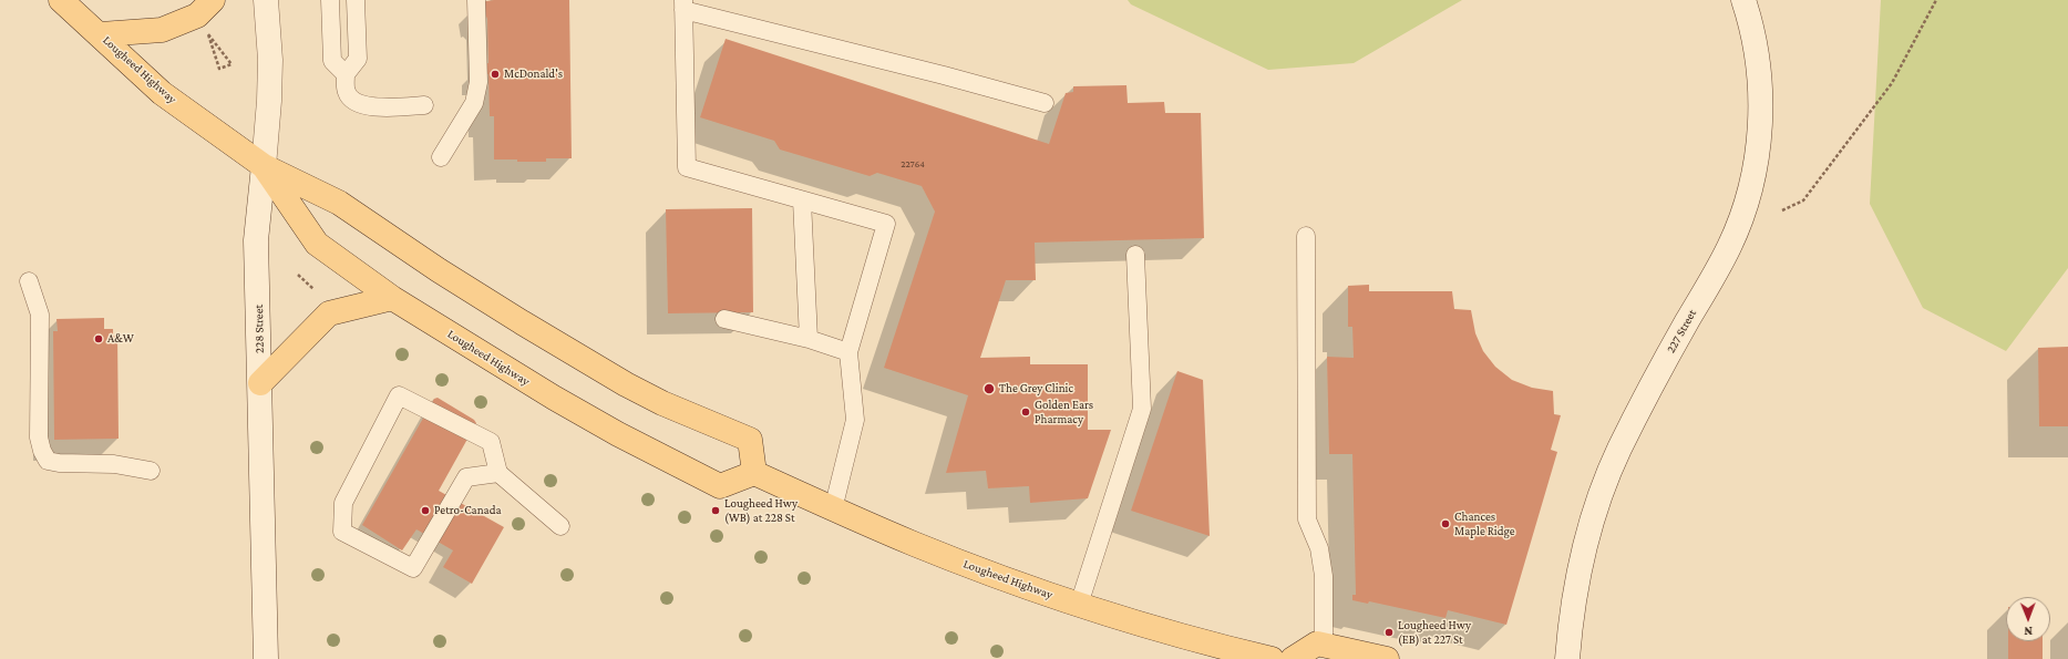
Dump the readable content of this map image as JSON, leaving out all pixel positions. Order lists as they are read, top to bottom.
{
  "streets": {
    "main road": ["Lougheed Highway", "228 Street", "227 Street"]
  },
  "crossings": [
    ["Lougheed Highway", "228 Street"]
  ],
  "places": [
    "McDonald's",
    "A&W",
    "The Grey Clinic",
    "Golden Ears Pharmacy",
    "Petro-Canada",
    "Lougheed Hwy (WB) at 228 St",
    "Chances Maple Ridge",
    "Lougheed Hwy (EB) at 227 St"
  ],
  "house_numbers": ["22764"],
  "north": "bottom"
}
